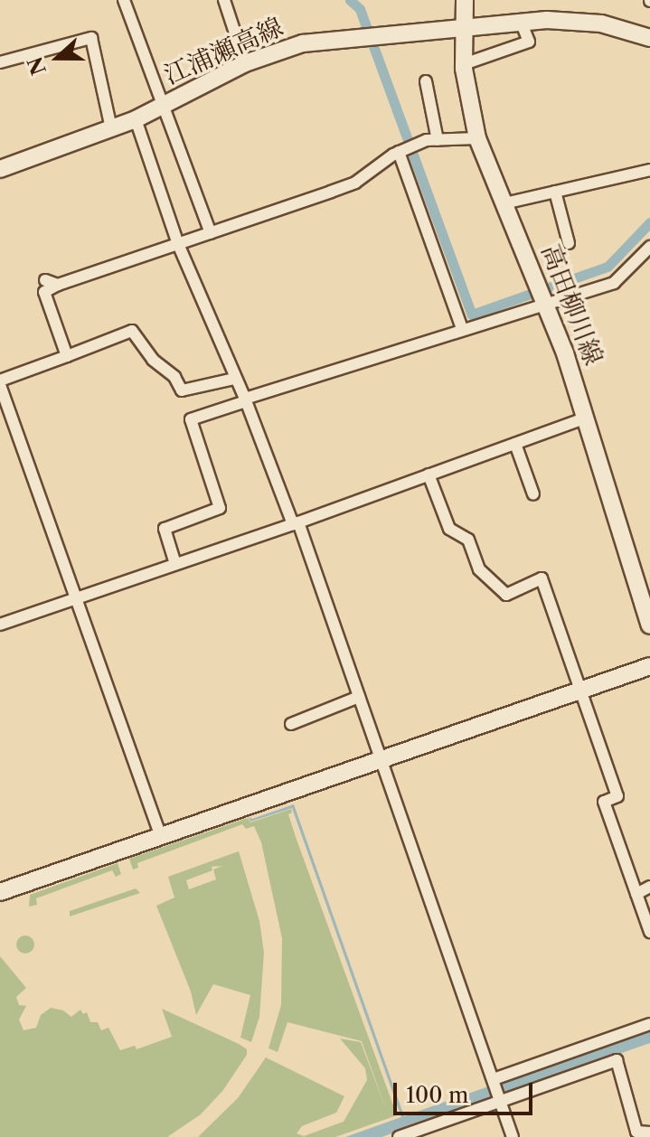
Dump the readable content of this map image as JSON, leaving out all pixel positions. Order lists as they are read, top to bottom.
{
  "streets": {
    "main road": ["江浦瀬高線", "高田柳川線"]
  },
  "crossings": [
    ["江浦瀬高線", "高田柳川線"]
  ],
  "scale_bar": "100 m",
  "north": "left"
}
